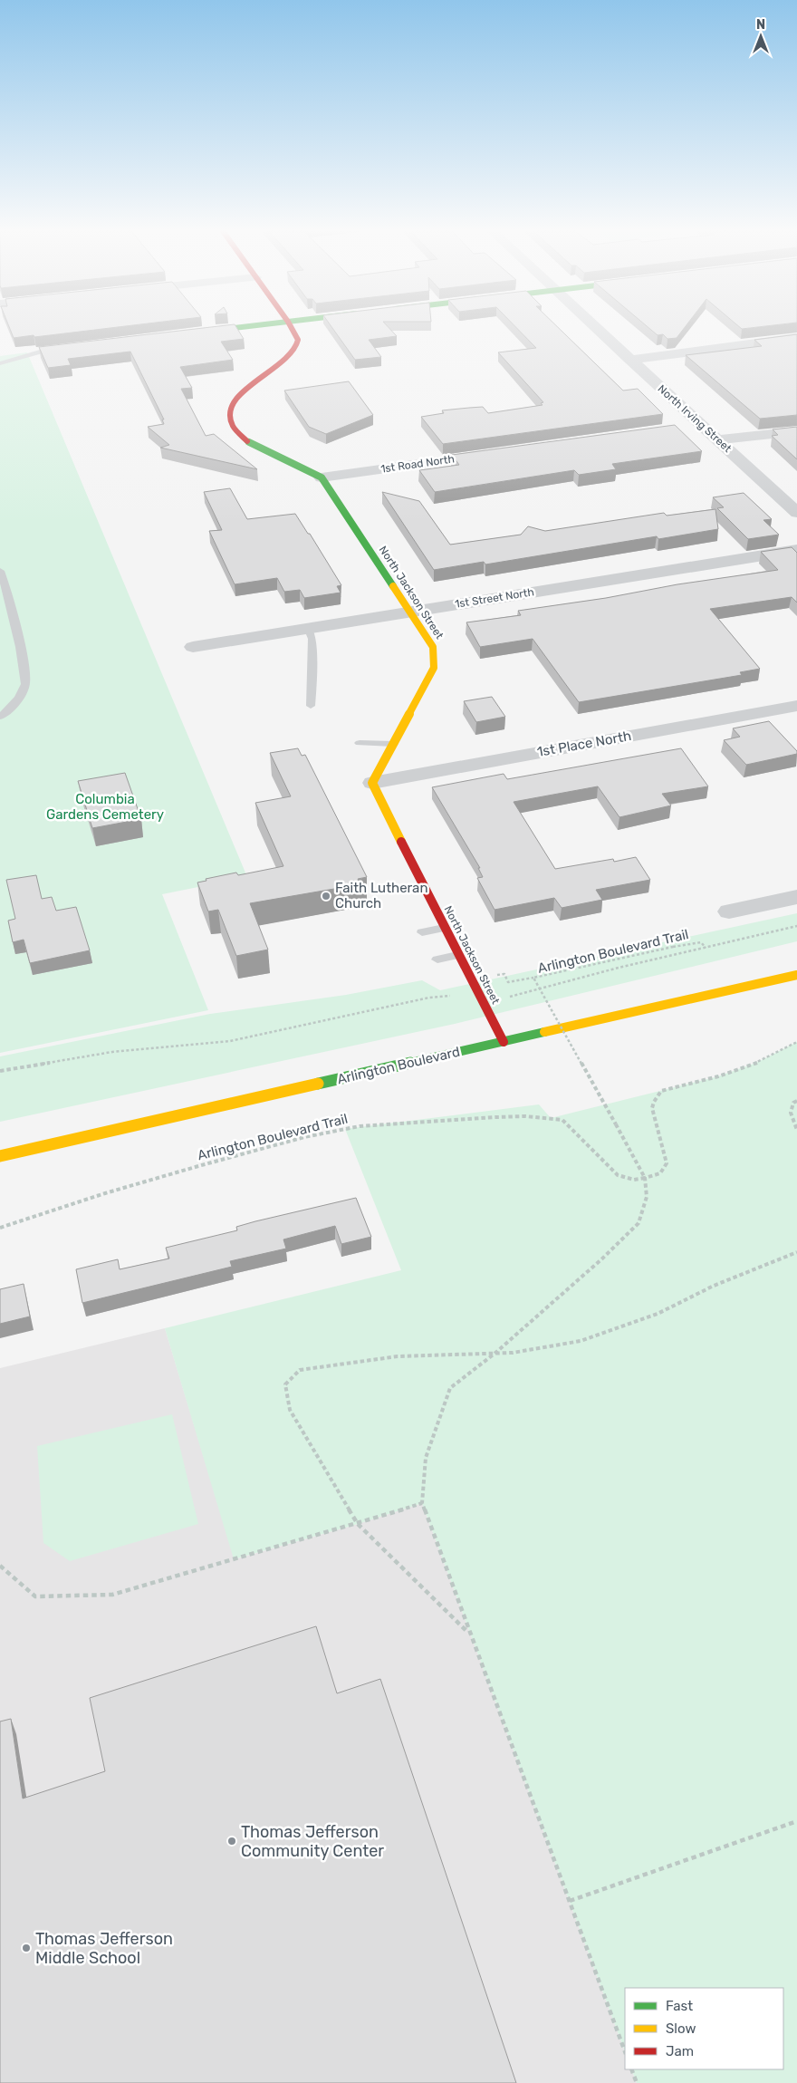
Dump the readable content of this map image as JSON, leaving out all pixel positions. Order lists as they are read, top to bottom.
{
  "streets": {
    "main road": ["North Jackson Street", "Arlington Boulevard"],
    "street": [
      "North Irving Street",
      "1st Road North",
      "1st Street North",
      "1st Place North"
    ],
    "path": ["Arlington Boulevard Trail"]
  },
  "crossings": [
    ["1st Road North", "North Jackson Street"],
    ["North Jackson Street", "1st Street North"],
    ["North Jackson Street", "1st Place North"],
    ["North Jackson Street", "Arlington Boulevard"]
  ],
  "parks": ["Columbia Gardens Cemetery"],
  "places": ["Faith Lutheran Church", "Thomas Jefferson Community Center", "Thomas Jefferson Middle School"],
  "legend": ["Fast", "Slow", "Jam"],
  "north": "top"
}
